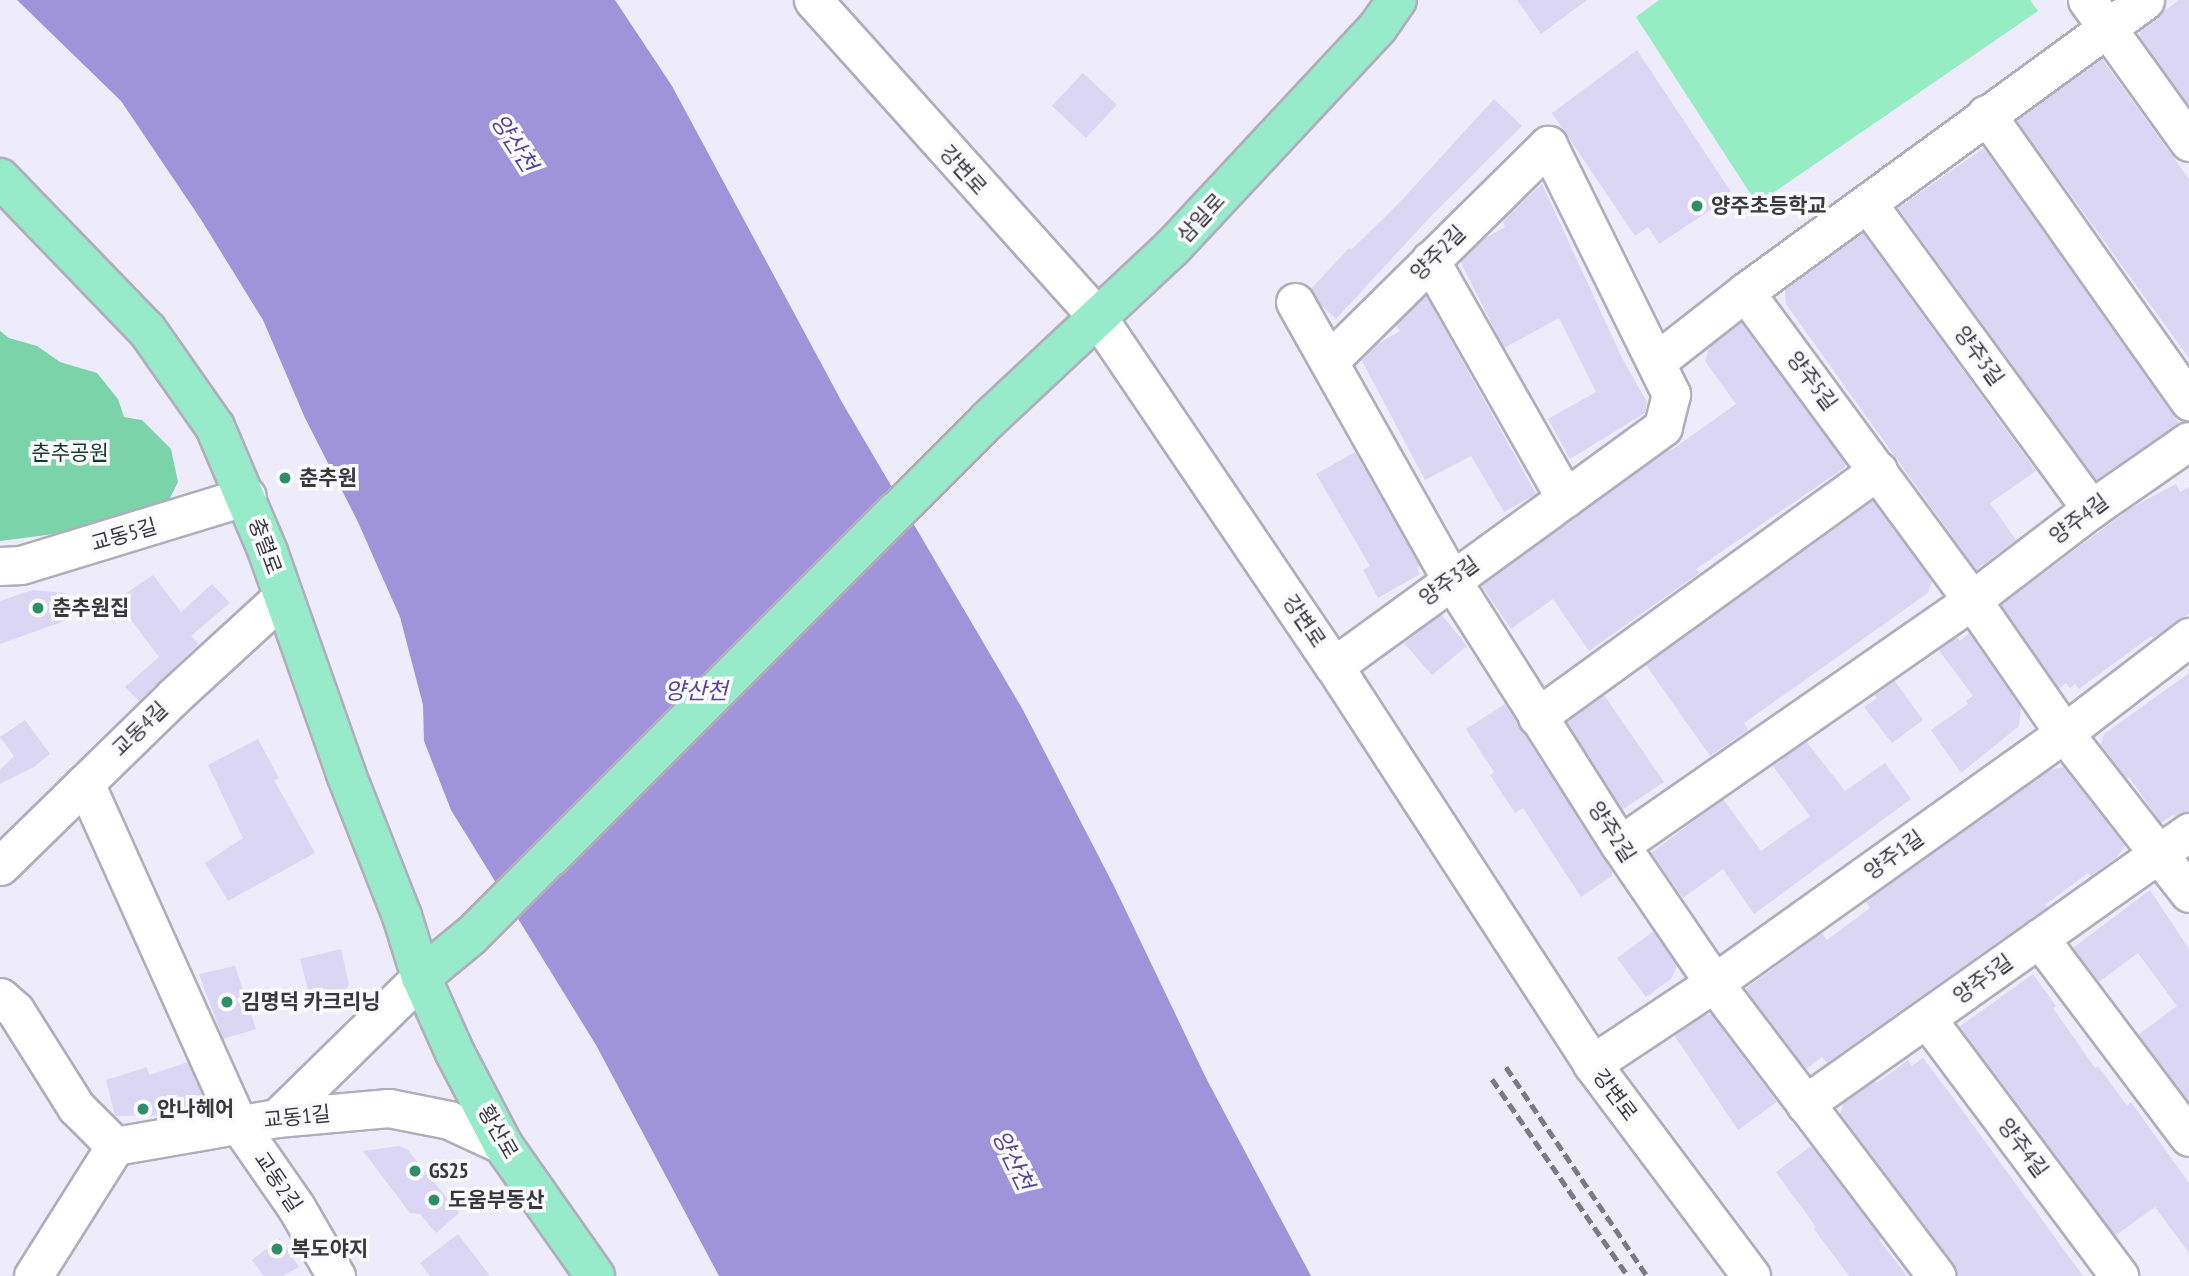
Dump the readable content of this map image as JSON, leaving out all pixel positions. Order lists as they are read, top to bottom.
{
  "streets": {
    "main road": ["삼일로", "충렬로", "황산로"],
    "street": [
      "강변로",
      "양주2길",
      "양주3길",
      "양주5길",
      "양주4길",
      "교동5길",
      "교동4길",
      "양주1길",
      "교동1길",
      "교동2길"
    ]
  },
  "crossings": [
    ["강변로", "삼일로"],
    ["강변로", "양주3길"],
    ["강변로", "양주1길"],
    ["삼일로", "충렬로"],
    ["삼일로", "황산로"],
    ["양주2길", "양주3길"],
    ["양주2길", "양주5길"],
    ["양주2길", "양주1길"],
    ["양주3길", "양주4길"],
    ["양주5길", "양주4길"],
    ["양주5길", "양주1길"],
    ["교동5길", "충렬로"],
    ["충렬로", "교동4길"],
    ["충렬로", "황산로"],
    ["교동4길", "교동2길"],
    ["교동1길", "황산로"],
    ["교동1길", "교동2길"]
  ],
  "water": ["양산천"],
  "parks": ["춘추공원"],
  "places": [
    "양주초등학교",
    "춘추원",
    "춘추원집",
    "김명덕 카크리닝",
    "안나헤어",
    "GS25",
    "도움부동산",
    "복도야지"
  ]
}
